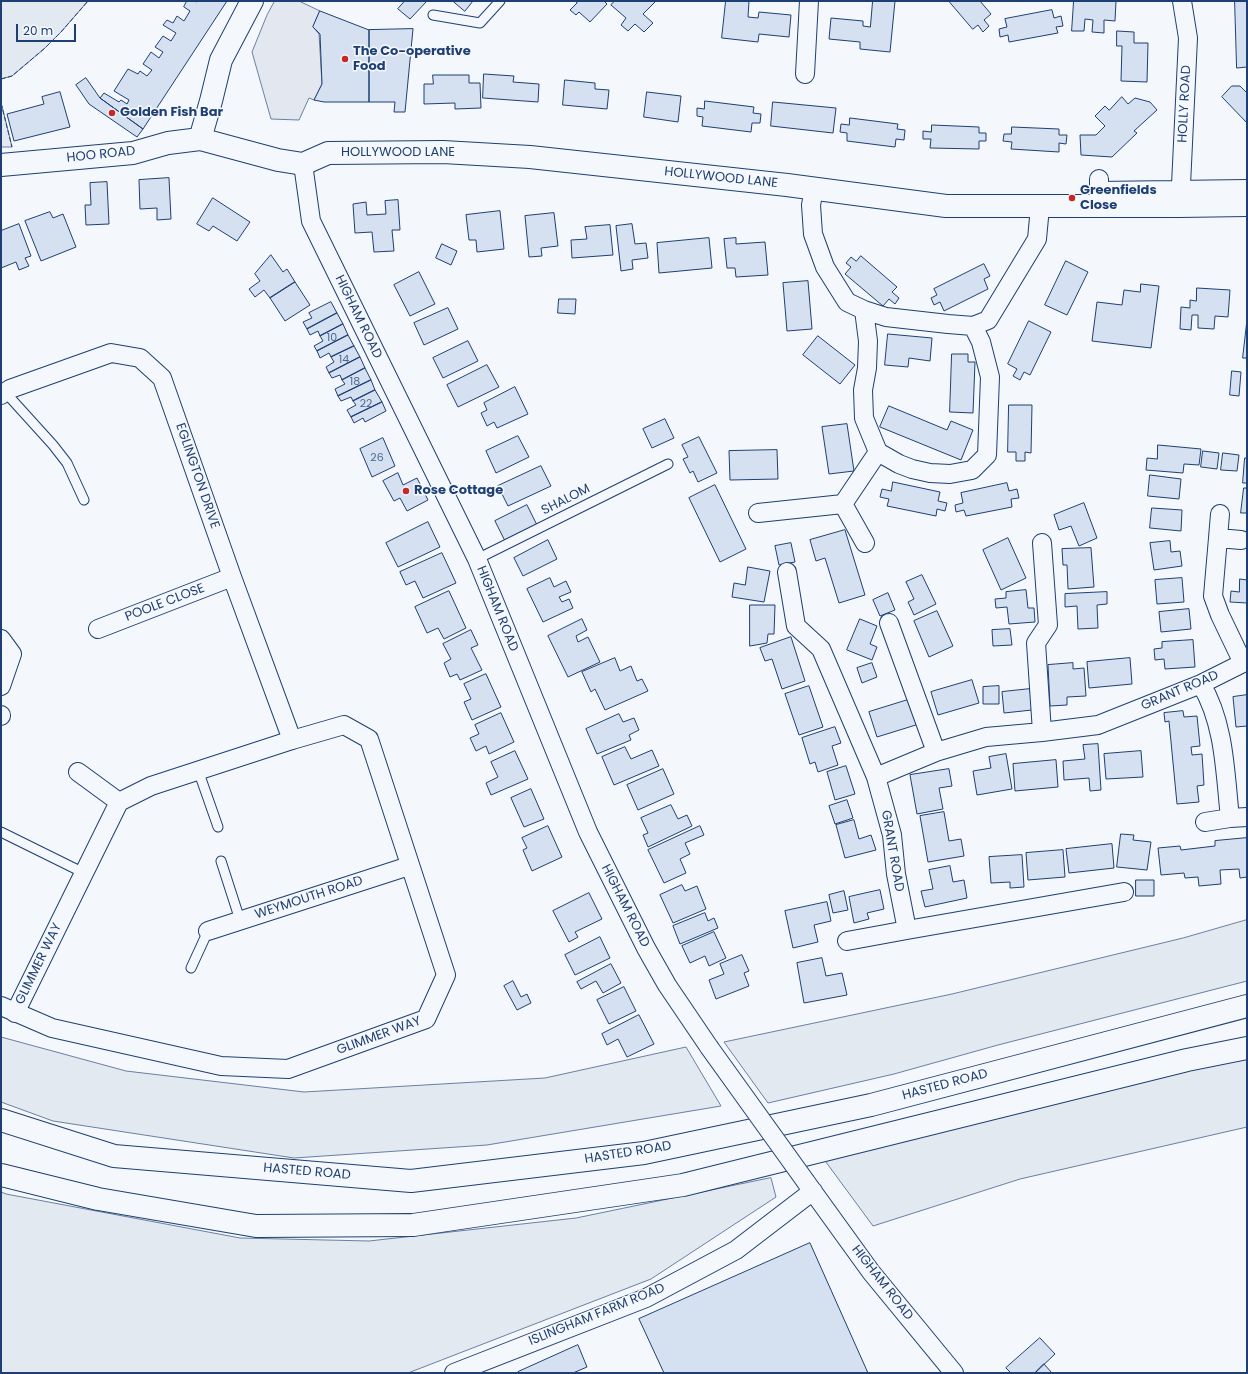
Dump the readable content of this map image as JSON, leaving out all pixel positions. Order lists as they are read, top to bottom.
{
  "streets": {
    "main road": ["HOLLYWOOD LANE", "HOO ROAD", "HASTED ROAD"],
    "street": [
      "HOLLY ROAD",
      "HIGHAM ROAD",
      "EGLINGTON DRIVE",
      "POOLE CLOSE",
      "GRANT ROAD",
      "WEYMOUTH ROAD",
      "GLIMMER WAY",
      "ISLINGHAM FARM ROAD"
    ],
    "lane": ["SHALOM"]
  },
  "crossings": [
    ["HOLLY ROAD", "HOLLYWOOD LANE"],
    ["HOLLYWOOD LANE", "HIGHAM ROAD"],
    ["HIGHAM ROAD", "SHALOM"],
    ["HIGHAM ROAD", "ISLINGHAM FARM ROAD"],
    ["EGLINGTON DRIVE", "POOLE CLOSE"],
    ["EGLINGTON DRIVE", "GLIMMER WAY"],
    ["WEYMOUTH ROAD", "GLIMMER WAY"]
  ],
  "places": [
    "The Co-operative Food",
    "Golden Fish Bar",
    "Greenfields Close",
    "Rose Cottage"
  ],
  "house_numbers": [
    "10",
    "14",
    "18",
    "22",
    "26"
  ],
  "scale_bar": "20 m"
}
